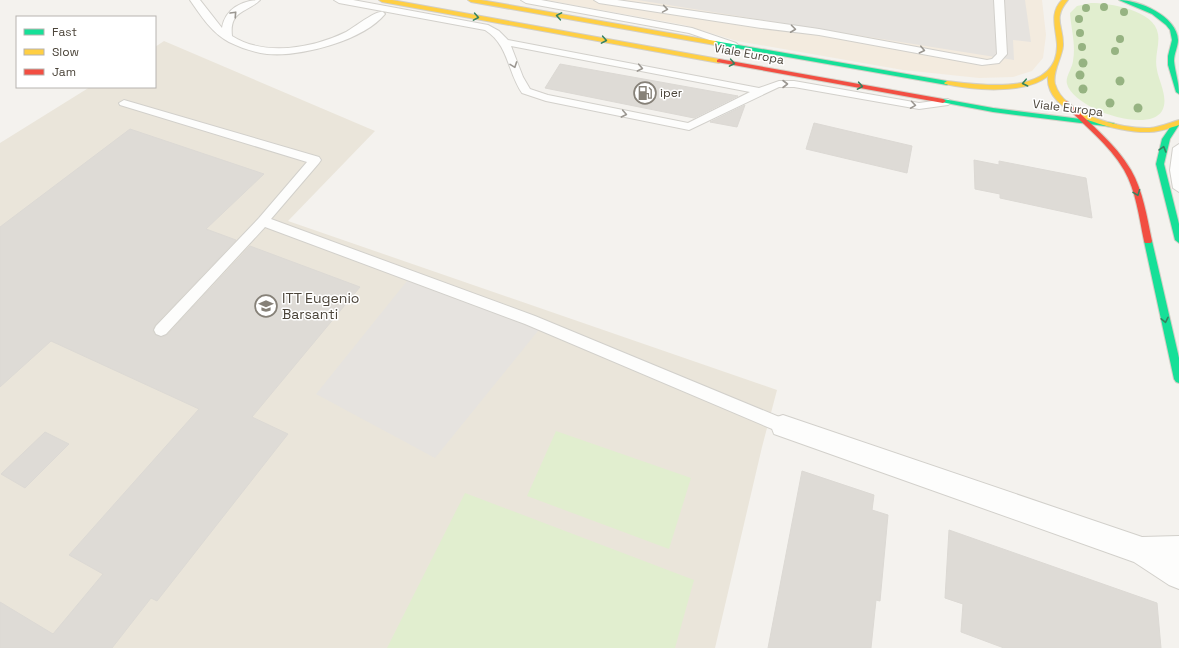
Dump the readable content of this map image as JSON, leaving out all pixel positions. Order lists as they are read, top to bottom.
{
  "streets": {
    "street": ["Viale Europa"]
  },
  "places": {
    "fuel station": ["iper"],
    "school or university": ["ITT Eugenio Barsanti"]
  },
  "legend": ["Fast", "Slow", "Jam"]
}
